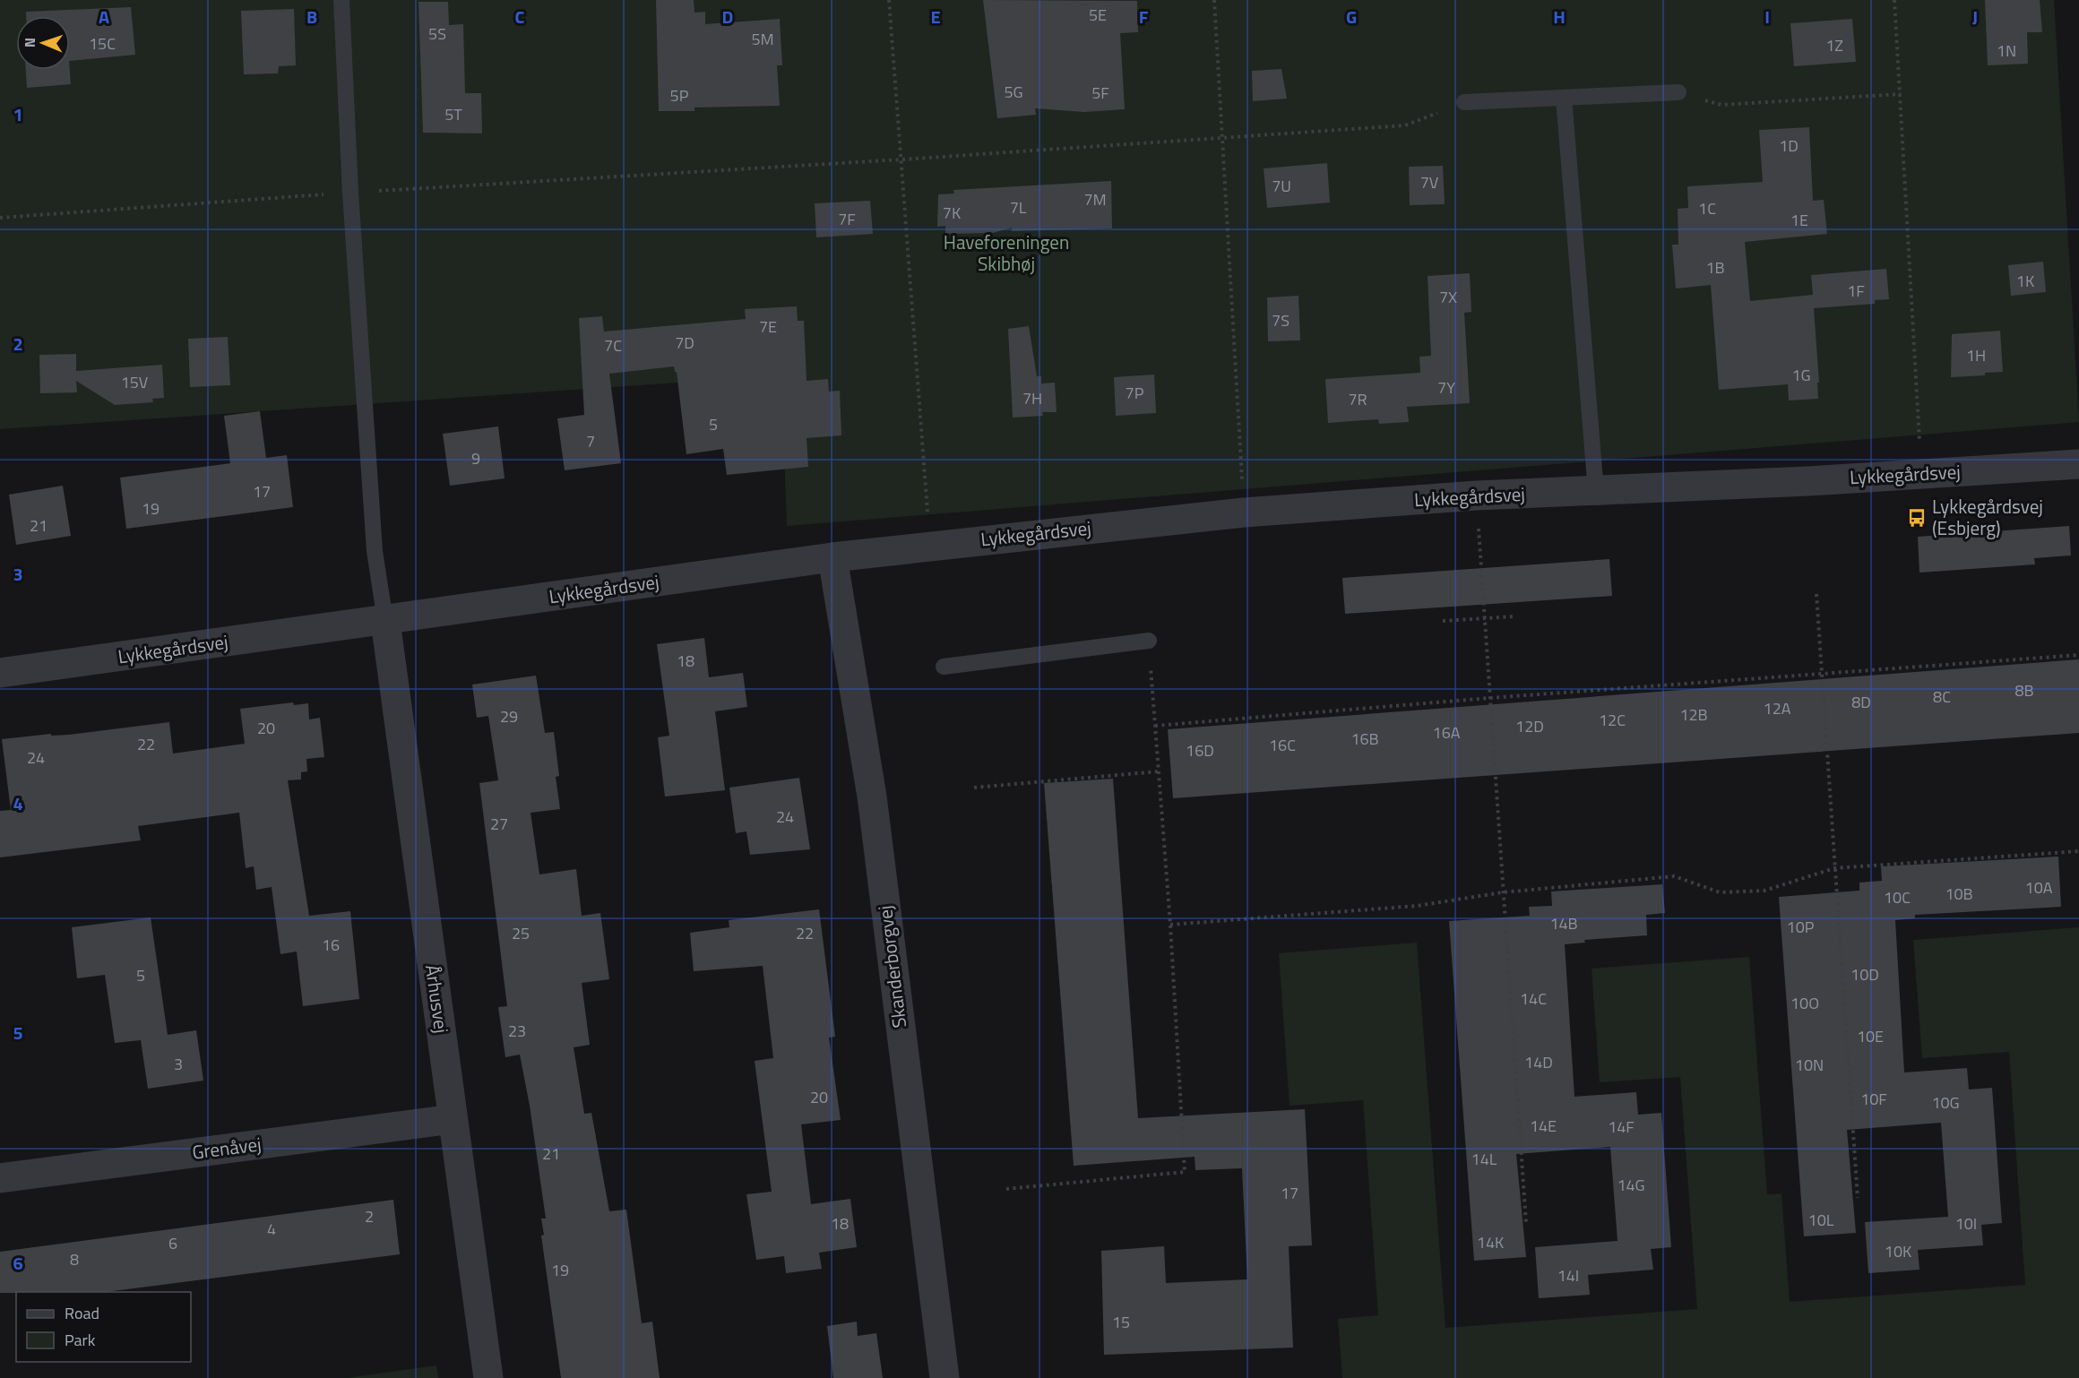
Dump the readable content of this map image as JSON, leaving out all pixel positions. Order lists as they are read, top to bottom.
{
  "streets": {
    "street": [
      "Lykkegårdsvej",
      "Skanderborgvej",
      "Århusvej",
      "Grenåvej"
    ]
  },
  "crossings": [
    ["Lykkegårdsvej", "Skanderborgvej"],
    ["Lykkegårdsvej", "Århusvej"],
    ["Århusvej", "Grenåvej"]
  ],
  "parks": ["Haveforeningen Skibhøj"],
  "places": {
    "bus stop": ["Lykkegårdsvej (Esbjerg)"]
  },
  "house_numbers": [
    "5E",
    "5S",
    "5M",
    "15C",
    "1Z",
    "1N",
    "5G",
    "5F",
    "5P",
    "5T",
    "1D",
    "7V",
    "7U",
    "7M",
    "7L",
    "1C",
    "7K",
    "7F",
    "1E",
    "1B",
    "1K",
    "1F",
    "7X",
    "7S",
    "7E",
    "7D",
    "7C",
    "1H",
    "1G",
    "15V",
    "7Y",
    "7P",
    "7H",
    "7R",
    "5",
    "7",
    "9",
    "17",
    "19",
    "21",
    "18",
    "8B",
    "8C",
    "8D",
    "12A",
    "12B",
    "29",
    "12C",
    "12D",
    "20",
    "16A",
    "16B",
    "22",
    "16C",
    "16D",
    "24",
    "24",
    "27",
    "10A",
    "10B",
    "10C",
    "14B",
    "10P",
    "25",
    "22",
    "16",
    "10D",
    "5",
    "14C",
    "10O",
    "23",
    "10E",
    "14D",
    "3",
    "10N",
    "20",
    "10F",
    "10G",
    "14E",
    "14F",
    "21",
    "14L",
    "14G",
    "17",
    "2",
    "10L",
    "18",
    "10I",
    "4",
    "14K",
    "6",
    "10K",
    "8",
    "19",
    "14I",
    "15"
  ],
  "legend": ["Road", "Park"],
  "north": "left",
  "grid": {
    "columns": [
      "A",
      "B",
      "C",
      "D",
      "E",
      "F",
      "G",
      "H",
      "I",
      "J"
    ],
    "rows": [
      "1",
      "2",
      "3",
      "4",
      "5",
      "6"
    ]
  }
}
